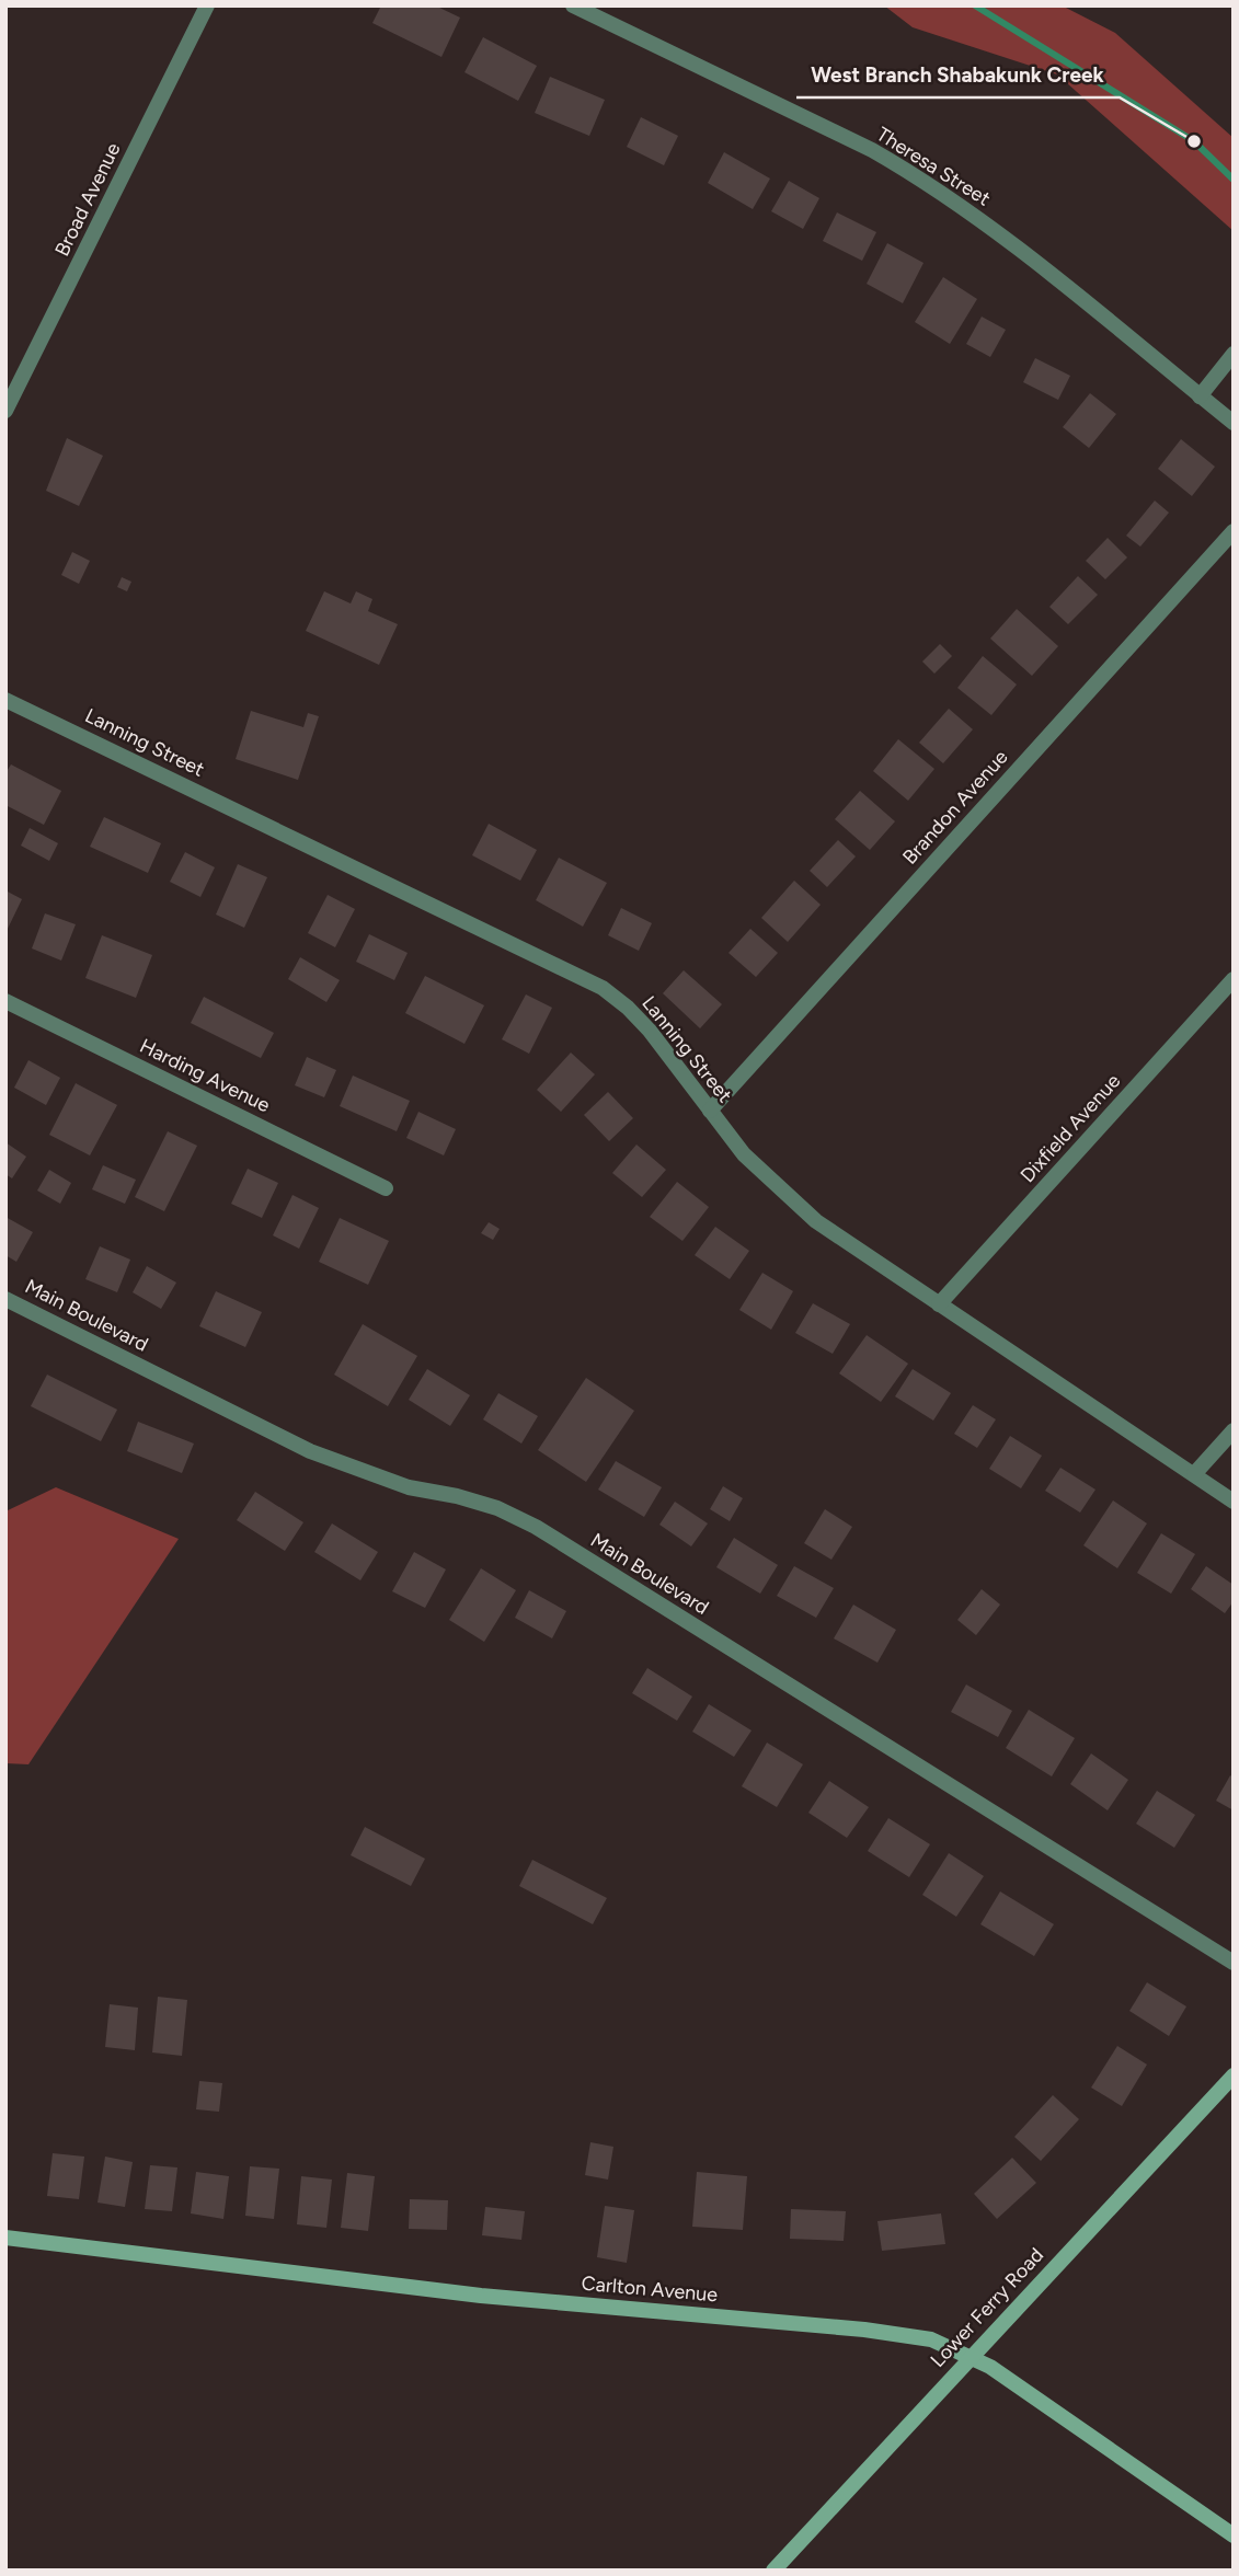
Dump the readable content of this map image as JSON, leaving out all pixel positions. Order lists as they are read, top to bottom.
{
  "streets": {
    "street": [
      "Theresa Street",
      "Broad Avenue",
      "Lanning Street",
      "Brandon Avenue",
      "Harding Avenue",
      "Dixfield Avenue",
      "Main Boulevard",
      "Carlton Avenue",
      "Lower Ferry Road"
    ]
  },
  "crossings": [
    ["Lanning Street", "Brandon Avenue"],
    ["Lanning Street", "Dixfield Avenue"],
    ["Carlton Avenue", "Lower Ferry Road"]
  ],
  "places": ["West Branch Shabakunk Creek"]
}
